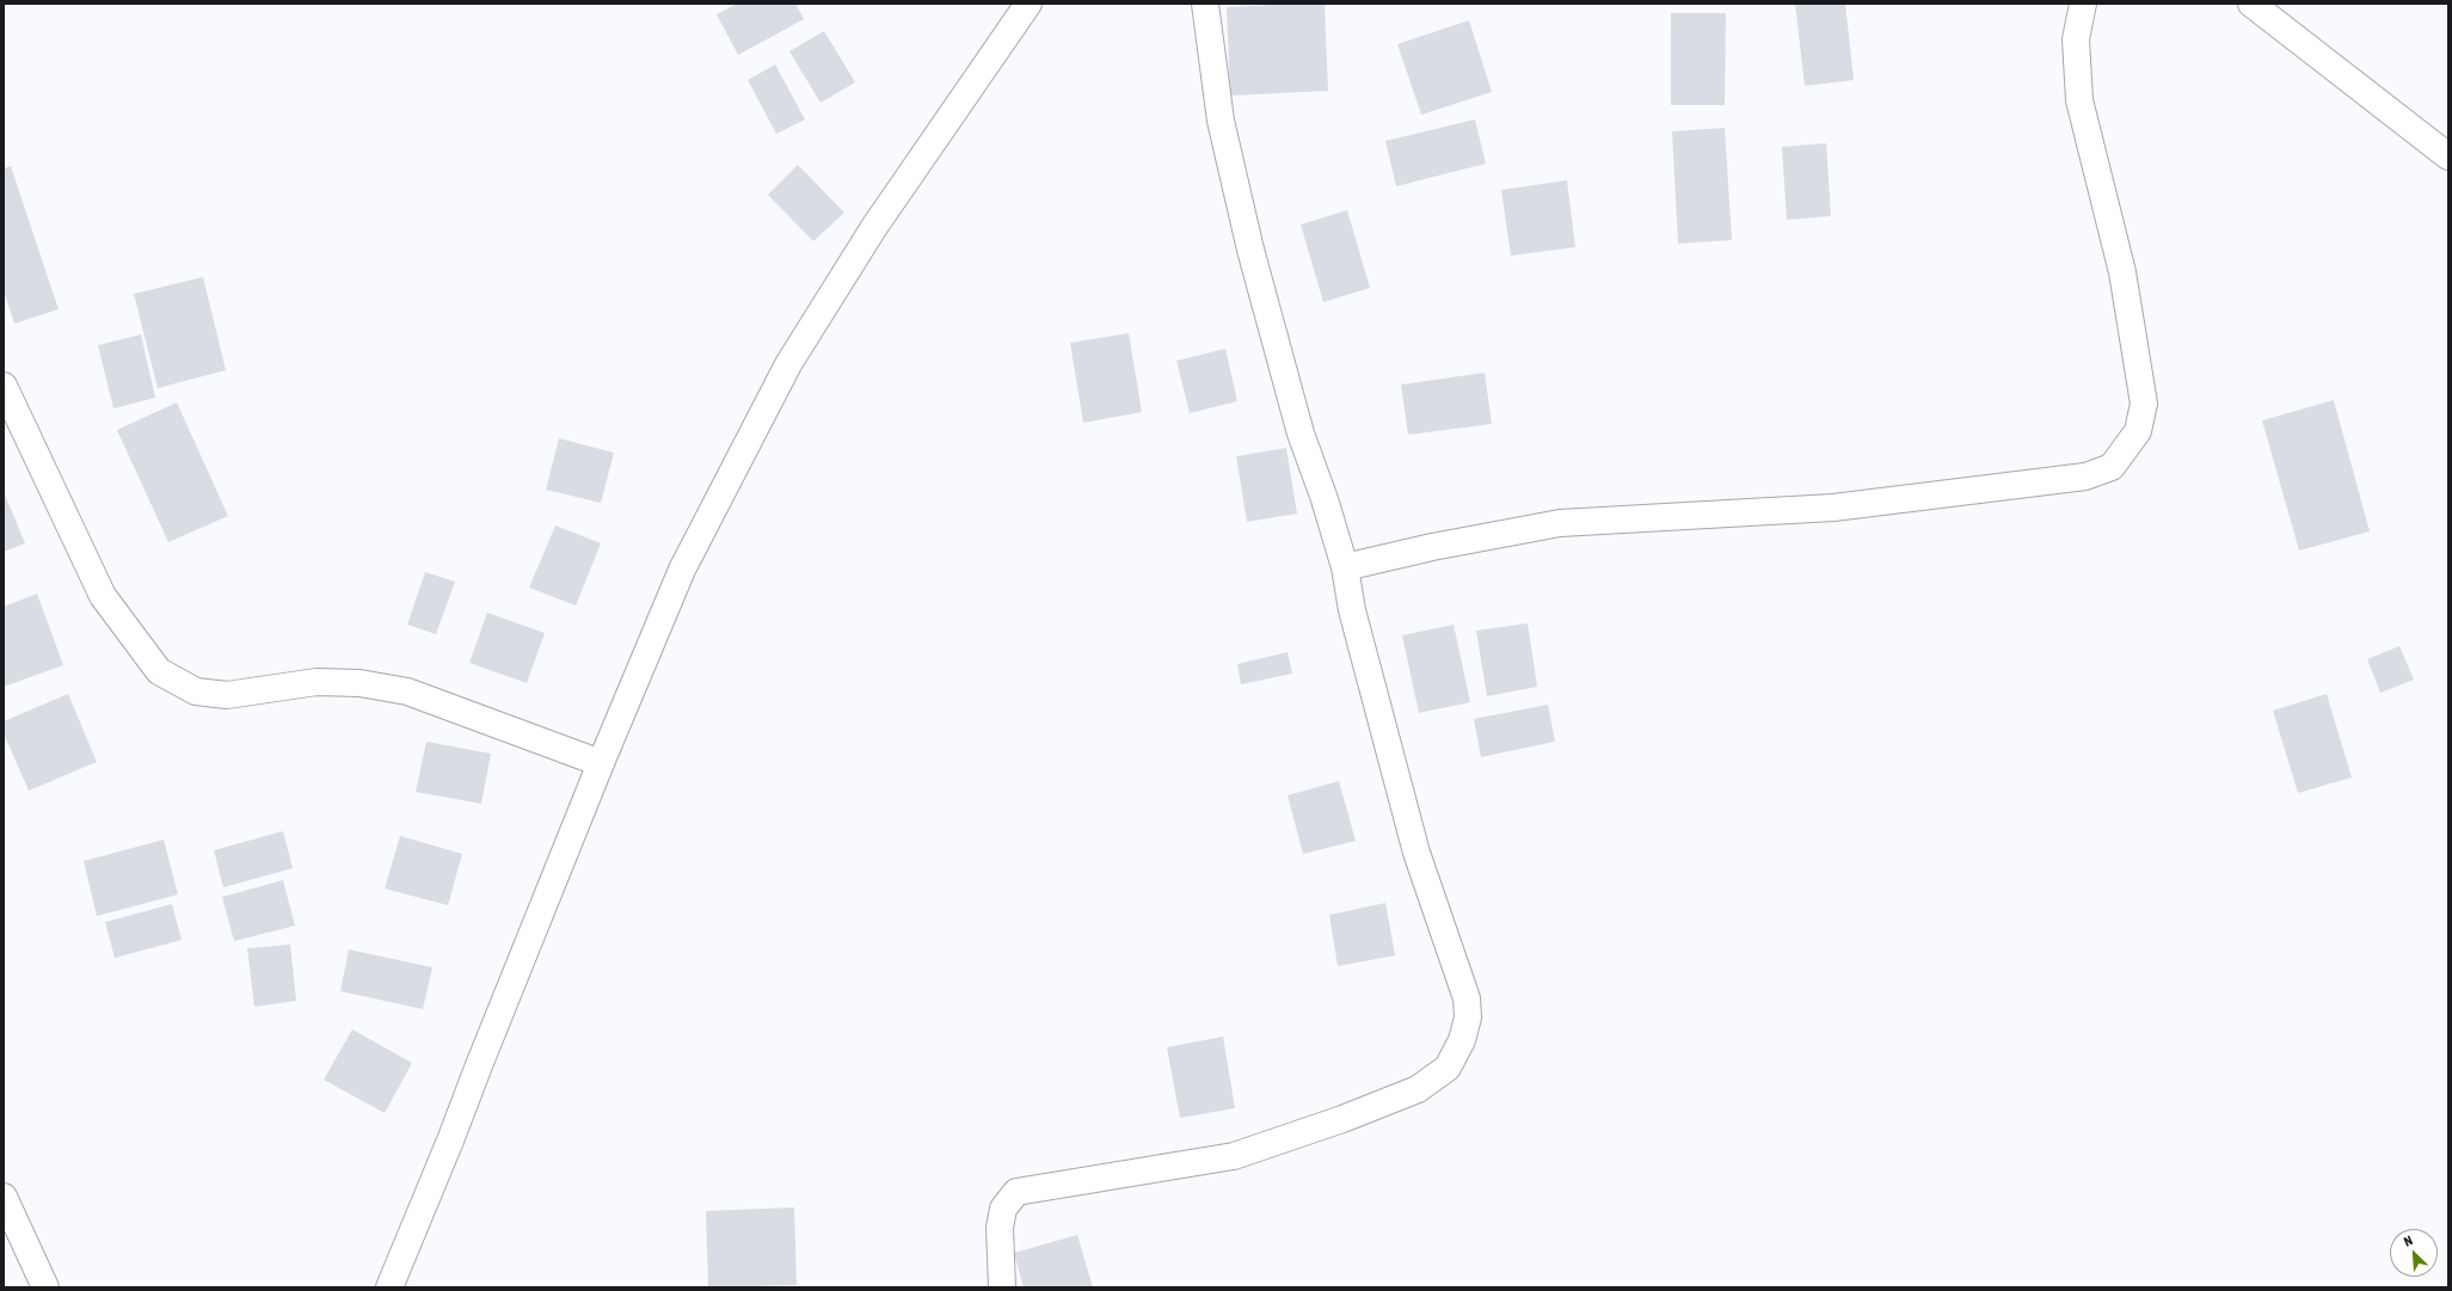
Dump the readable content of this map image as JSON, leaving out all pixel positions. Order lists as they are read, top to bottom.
{
  "north": "top left"
}
